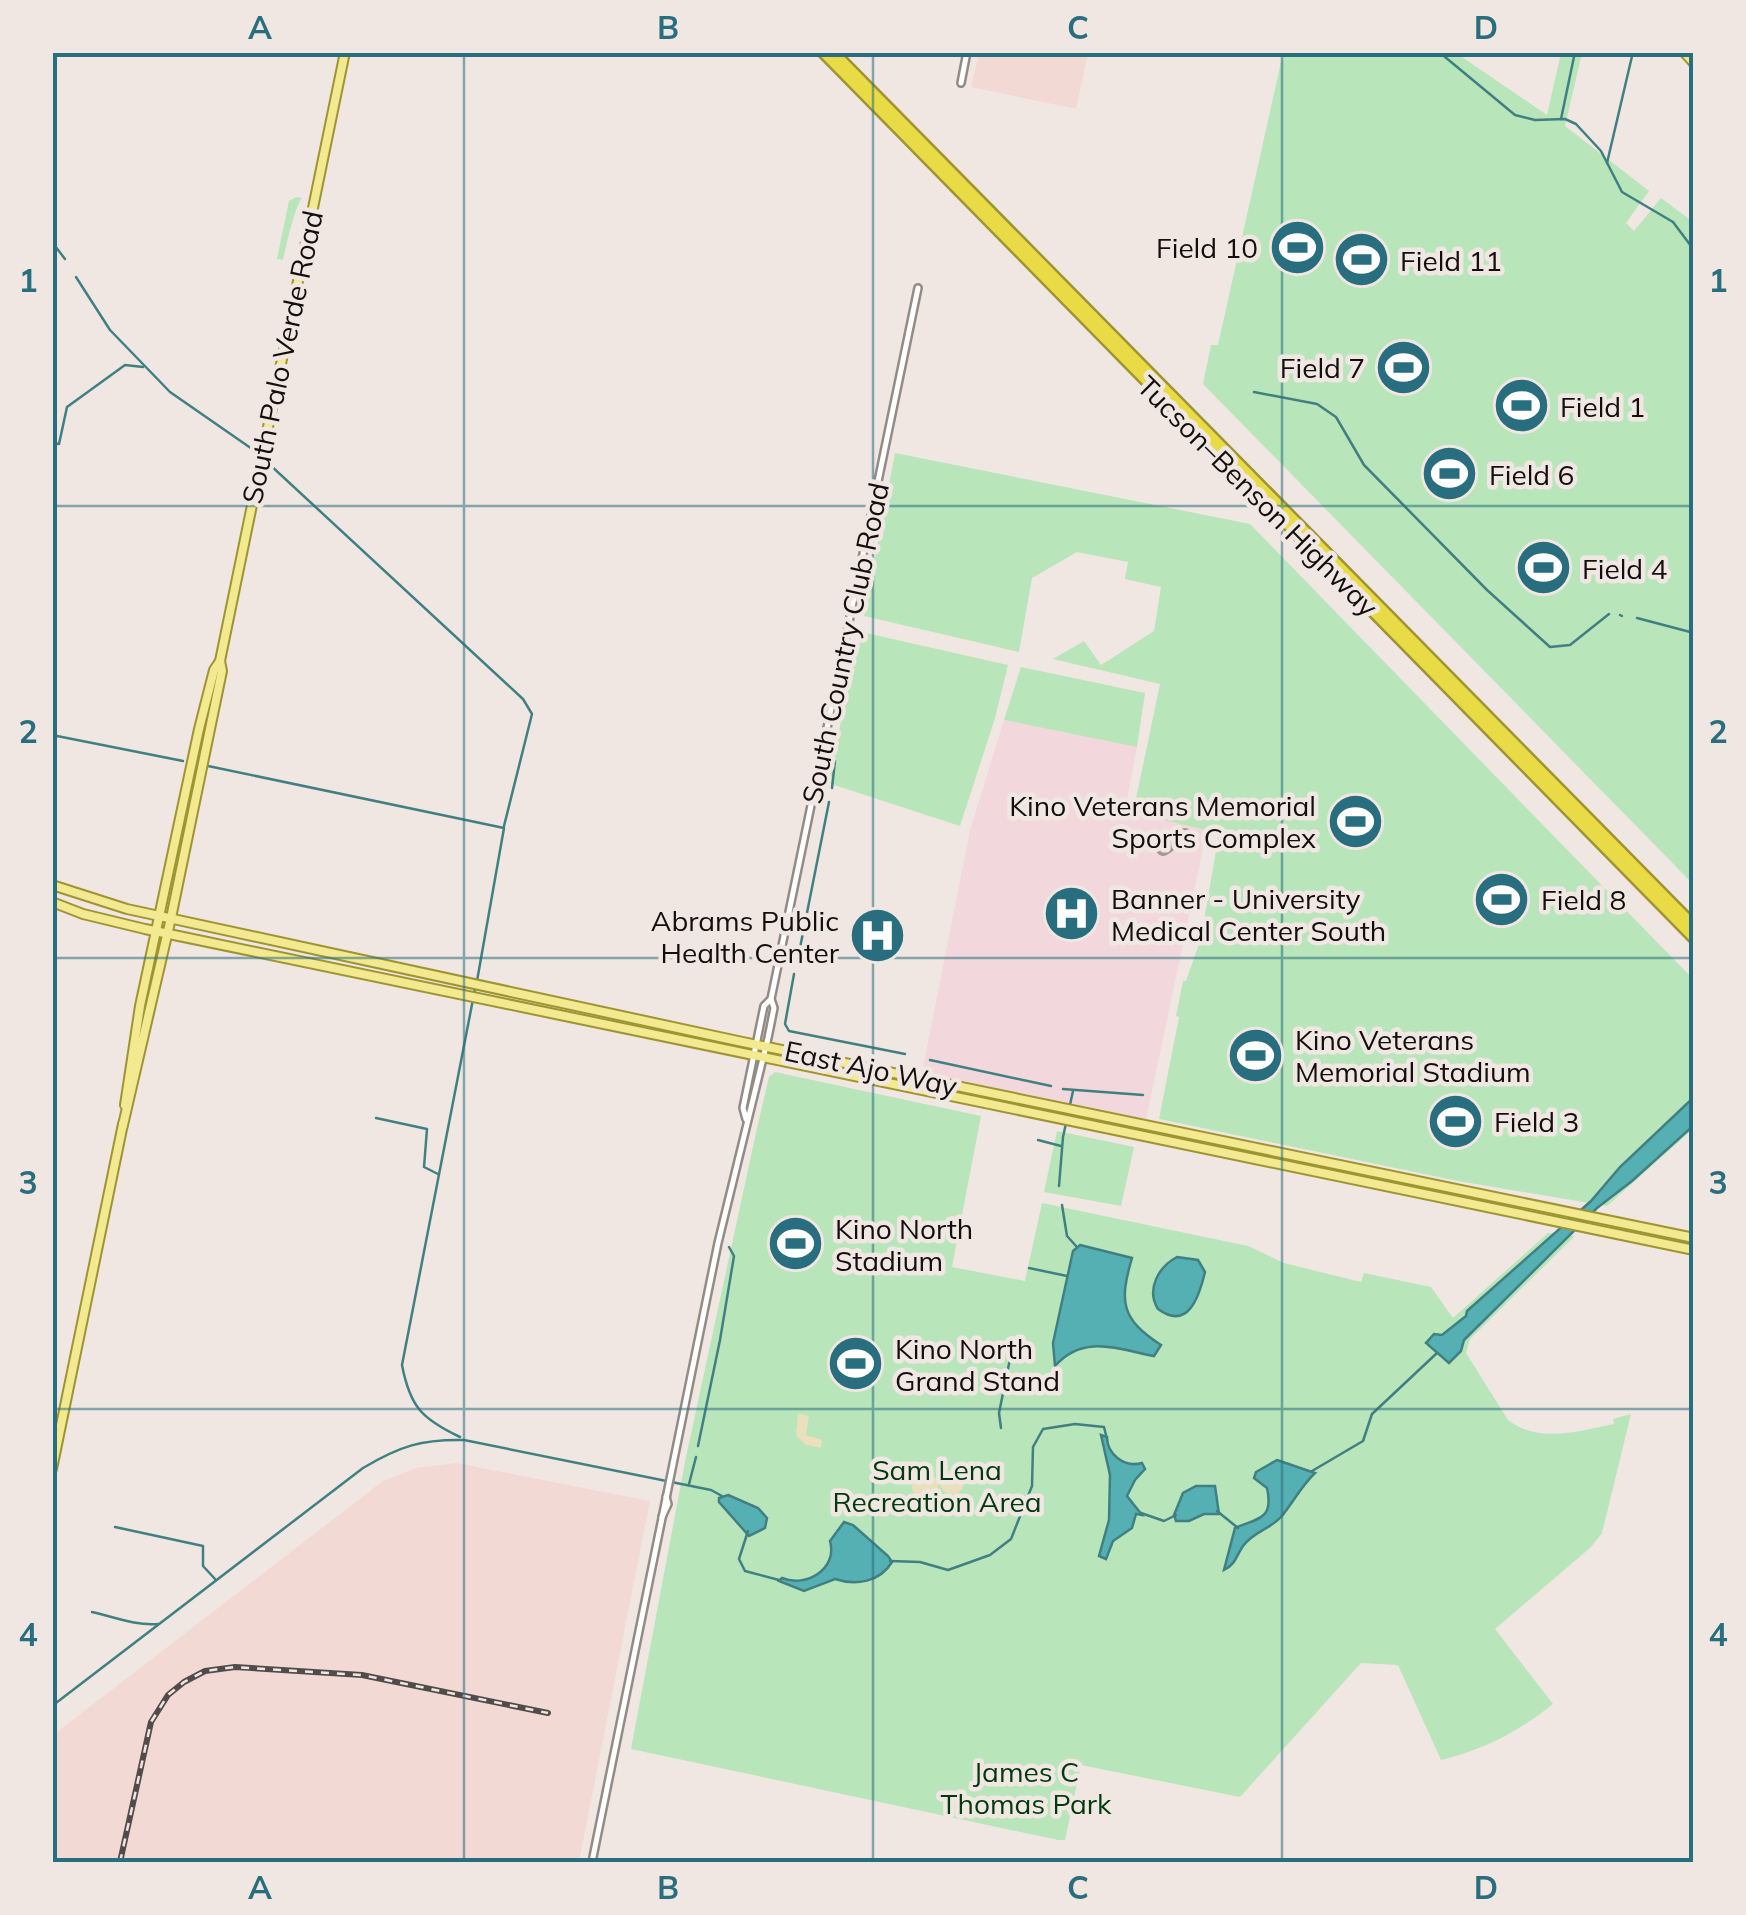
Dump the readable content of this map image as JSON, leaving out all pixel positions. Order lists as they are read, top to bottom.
{
  "streets": {
    "highway": ["Tucson–Benson Highway"],
    "main road": ["South Palo Verde Road", "East Ajo Way"],
    "street": ["South Country Club Road"]
  },
  "crossings": [
    ["South Palo Verde Road", "East Ajo Way"],
    ["South Country Club Road", "East Ajo Way"]
  ],
  "parks": ["Sam Lena Recreation Area", "James C Thomas Park"],
  "places": {
    "sports": [
      "Field 10",
      "Field 11",
      "Field 7",
      "Field 1",
      "Field 6",
      "Field 4",
      "Kino Veterans Memorial Sports Complex",
      "Field 8",
      "Kino Veterans Memorial Stadium",
      "Field 3",
      "Kino North Stadium",
      "Kino North Grand Stand"
    ],
    "hospital": ["Banner - University Medical Center South", "Abrams Public Health Center"]
  },
  "grid": {
    "columns": [
      "A",
      "B",
      "C",
      "D"
    ],
    "rows": [
      "1",
      "2",
      "3",
      "4"
    ]
  }
}
